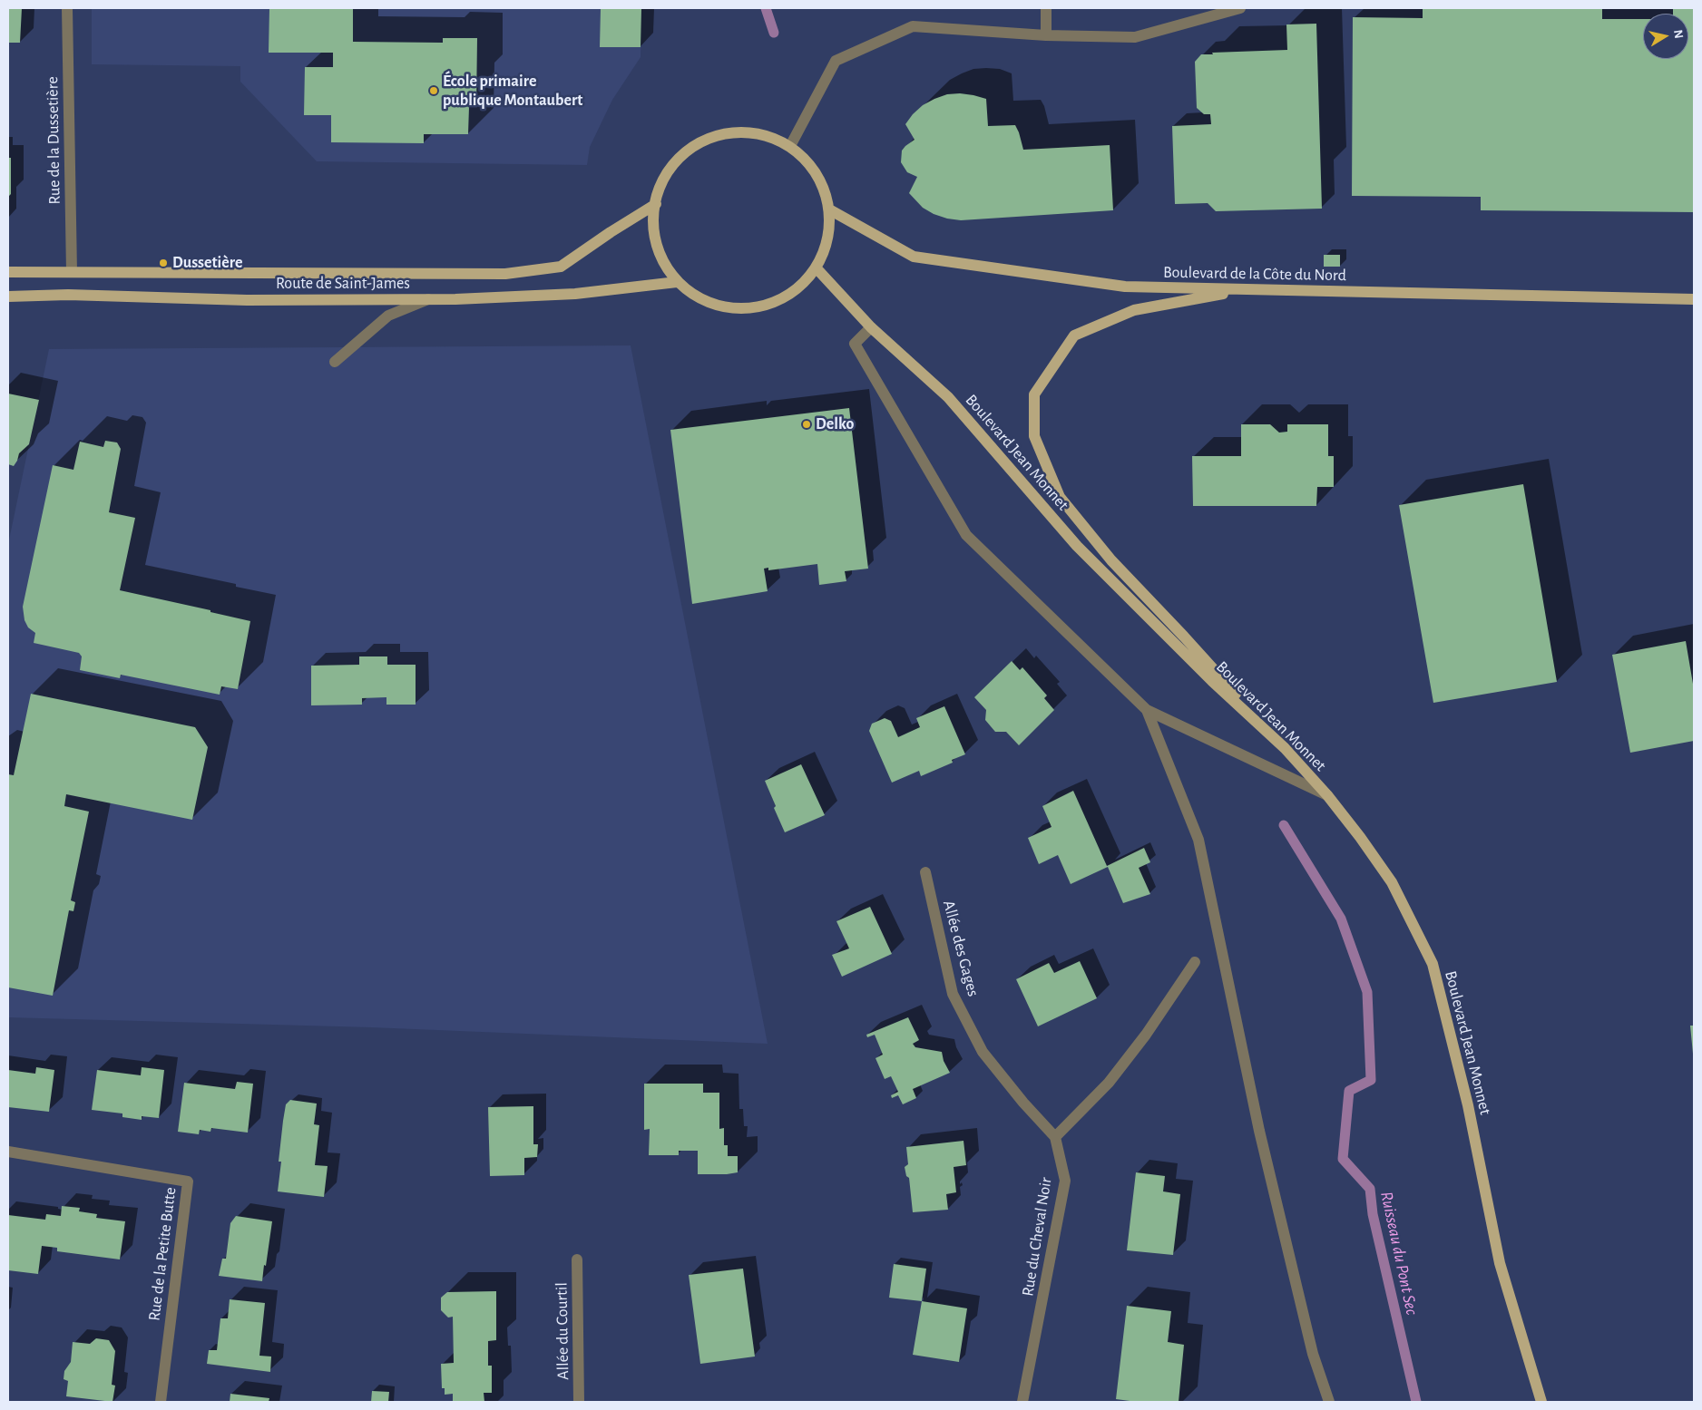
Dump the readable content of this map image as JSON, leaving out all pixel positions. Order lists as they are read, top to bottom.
{
  "streets": {
    "main road": ["Boulevard de la Côte du Nord", "Route de Saint-James", "Boulevard Jean Monnet"],
    "street": [
      "Rue de la Dussetière",
      "Allée des Gages",
      "Rue du Cheval Noir",
      "Rue de la Petite Butte",
      "Allée du Courtil"
    ]
  },
  "crossings": [
    ["Rue de la Dussetière", "Route de Saint-James"],
    ["Allée des Gages", "Rue du Cheval Noir"]
  ],
  "water": ["Ruisseau du Pont Sec"],
  "places": ["École primaire publique Montaubert", "Dussetière", "Delko"],
  "north": "right"
}
